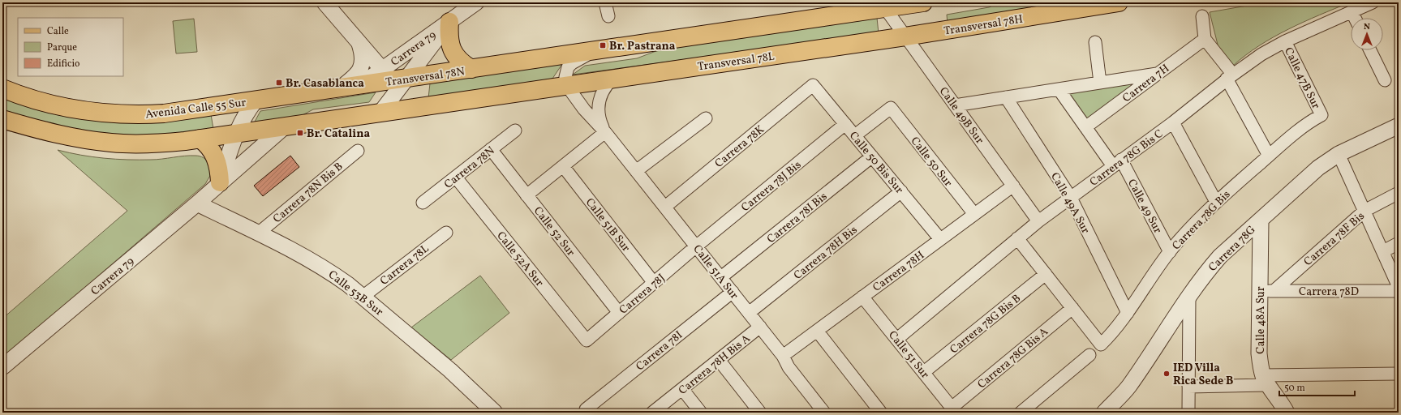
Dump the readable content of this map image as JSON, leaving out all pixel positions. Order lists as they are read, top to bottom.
{
  "streets": {
    "main road": [
      "Transversal 78H",
      "Transversal 78L",
      "Transversal 78N",
      "Avenida Calle 55 Sur"
    ],
    "street": [
      "Carrera 79",
      "Calle 47B Sur",
      "Carrera 7H",
      "Calle 49B Sur",
      "Carrera 78K",
      "Carrera 78G Bis C",
      "Calle 50 Sur",
      "Calle 50 Bis Sur",
      "Carrera 78N",
      "Carrera 78J Bis",
      "Carrera 78N Bis B",
      "Calle 49A Sur",
      "Calle 49 Sur",
      "Carrera 78I Bis",
      "Carrera 78G Bis",
      "Calle 51B Sur",
      "Calle 52 Sur",
      "Carrera 78F Bis",
      "Carrera 78G",
      "Carrera 78H Bis",
      "Calle 52A Sur",
      "Carrera 78L",
      "Carrera 78H",
      "Calle 51A Sur",
      "Carrera 78D",
      "Calle 53B Sur",
      "Carrera 78J",
      "Calle 48A Sur",
      "Carrera 78G Bis B",
      "Carrera 78I",
      "Calle 51 Sur",
      "Carrera 78G Bis A",
      "Carrera 78H Bis A"
    ]
  },
  "crossings": [
    ["Transversal 78H", "Transversal 78L"],
    ["Transversal 78H", "Calle 49B Sur"],
    ["Carrera 79", "Transversal 78N"],
    ["Carrera 79", "Avenida Calle 55 Sur"],
    ["Carrera 79", "Calle 53B Sur"],
    ["Transversal 78L", "Calle 49B Sur"],
    ["Transversal 78L", "Calle 51A Sur"],
    ["Transversal 78N", "Avenida Calle 55 Sur"],
    ["Calle 47B Sur", "Carrera 78G Bis C"],
    ["Calle 47B Sur", "Carrera 78G Bis"],
    ["Carrera 7H", "Calle 49 Sur"],
    ["Calle 49B Sur", "Carrera 78G Bis C"],
    ["Calle 49B Sur", "Carrera 78H"],
    ["Carrera 78K", "Calle 50 Bis Sur"],
    ["Carrera 78K", "Calle 51A Sur"],
    ["Carrera 78G Bis C", "Calle 49A Sur"],
    ["Carrera 78G Bis C", "Calle 49 Sur"],
    ["Carrera 78G Bis C", "Calle 51 Sur"],
    ["Calle 50 Sur", "Calle 50 Bis Sur"],
    ["Calle 50 Sur", "Carrera 78H"],
    ["Calle 50 Bis Sur", "Carrera 78J Bis"],
    ["Calle 50 Bis Sur", "Carrera 78I Bis"],
    ["Calle 50 Bis Sur", "Carrera 78H Bis"],
    ["Calle 50 Bis Sur", "Carrera 78H"],
    ["Carrera 78N", "Calle 52 Sur"],
    ["Carrera 78N", "Calle 52A Sur"],
    ["Carrera 78J Bis", "Calle 51A Sur"],
    ["Carrera 78J Bis", "Carrera 78J"],
    ["Carrera 78N Bis B", "Calle 53B Sur"],
    ["Calle 49A Sur", "Carrera 78G Bis"],
    ["Calle 49 Sur", "Carrera 78G Bis"],
    ["Carrera 78I Bis", "Calle 51A Sur"],
    ["Carrera 78G Bis", "Carrera 78G Bis A"],
    ["Calle 51B Sur", "Carrera 78J"],
    ["Calle 52 Sur", "Carrera 78J"],
    ["Carrera 78F Bis", "Carrera 78D"],
    ["Carrera 78F Bis", "Calle 48A Sur"],
    ["Carrera 78G", "Calle 48A Sur"],
    ["Carrera 78H Bis", "Calle 51A Sur"],
    ["Calle 52A Sur", "Carrera 78J"],
    ["Carrera 78L", "Calle 53B Sur"],
    ["Carrera 78H", "Calle 51A Sur"],
    ["Carrera 78H", "Calle 51 Sur"],
    ["Calle 51A Sur", "Carrera 78J"],
    ["Calle 51A Sur", "Carrera 78I"],
    ["Calle 51A Sur", "Carrera 78H Bis A"],
    ["Carrera 78D", "Calle 48A Sur"],
    ["Carrera 78G Bis B", "Calle 51 Sur"],
    ["Calle 51 Sur", "Carrera 78G Bis A"]
  ],
  "places": {
    "transit": ["Br. Pastrana", "Br. Casablanca", "Br. Catalina"],
    "other": ["IED Villa Rica Sede B"]
  },
  "legend": ["Calle", "Parque", "Edificio"],
  "scale_bar": "50 m",
  "north": "top"
}
